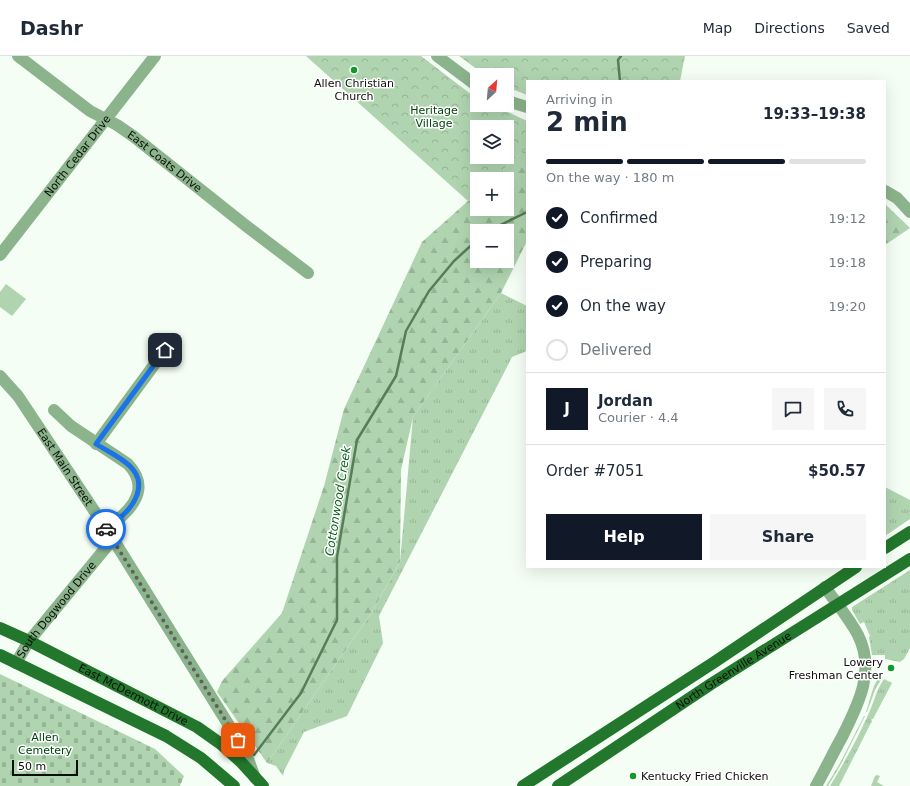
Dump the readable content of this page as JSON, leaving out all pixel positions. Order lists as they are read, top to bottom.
{
  "streets": {
    "main road": ["North Greenville Avenue", "East McDermott Drive"],
    "street": [
      "North Cedar Drive",
      "East Coats Drive",
      "East Main Street",
      "South Dogwood Drive"
    ]
  },
  "crossings": [
    ["North Cedar Drive", "East Coats Drive"],
    ["East Main Street", "South Dogwood Drive"],
    ["East Main Street", "East McDermott Drive"],
    ["South Dogwood Drive", "East McDermott Drive"]
  ],
  "water": ["Cottonwood Creek"],
  "parks": ["Heritage Village", "Allen Cemetery"],
  "places": ["Allen Christian Church", "Lowery Freshman Center", "Kentucky Fried Chicken"],
  "scale_bar": "50 m",
  "north": "top right",
  "page": {
    "header": "Dashr",
    "nav": ["Map", "Directions", "Saved"],
    "map_buttons": ["+", "−"],
    "heading": ["2 min", "Arriving in", "19:33–19:38"],
    "panel": [
      "Jordan",
      "Courier · 4.4",
      "Order #7051",
      "$50.57"
    ],
    "bar": "On the way · 180 m",
    "list": [
      ["Confirmed", "19:12"],
      ["Preparing", "19:18"],
      ["On the way", "19:20"],
      "Delivered"
    ],
    "round": "J",
    "buttons": ["Help", "Share"],
    "scale": "50 m"
  }
}
